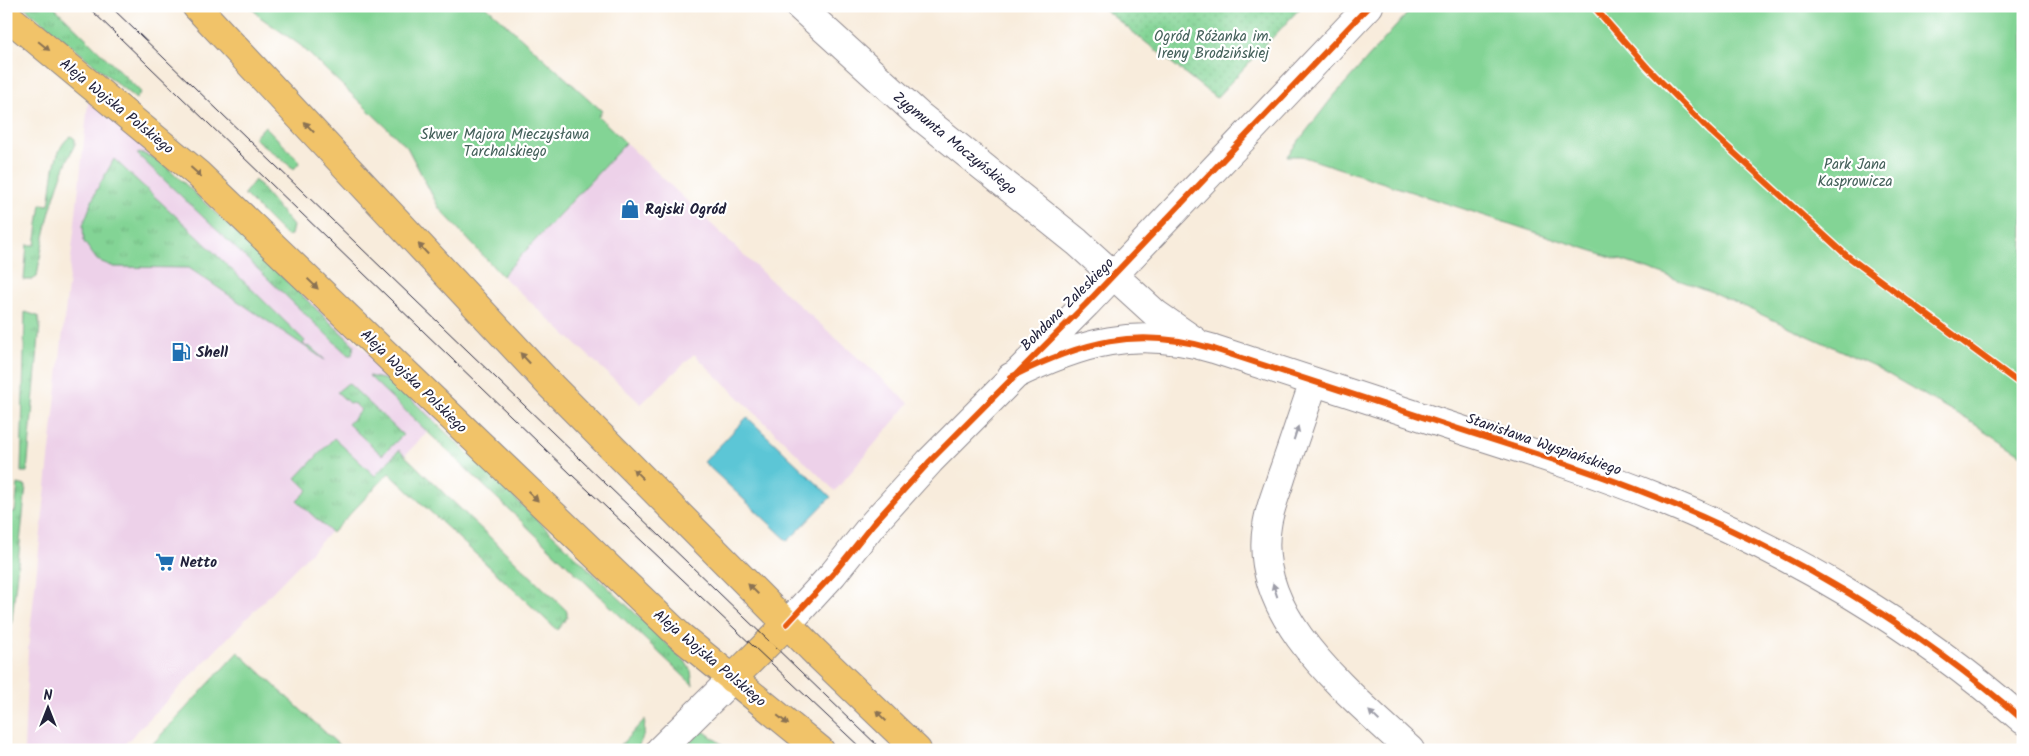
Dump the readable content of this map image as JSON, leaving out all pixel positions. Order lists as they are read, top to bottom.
{
  "streets": {
    "main road": ["Aleja Wojska Polskiego", "Bohdana Zaleskiego"],
    "street": ["Zygmunta Moczyńskiego", "Stanisława Wyspiańskiego"]
  },
  "crossings": [
    ["Aleja Wojska Polskiego", "Bohdana Zaleskiego"],
    ["Zygmunta Moczyńskiego", "Bohdana Zaleskiego"],
    ["Zygmunta Moczyńskiego", "Stanisława Wyspiańskiego"],
    ["Bohdana Zaleskiego", "Stanisława Wyspiańskiego"]
  ],
  "parks": ["Ogród Różanka im. Ireny Brodzińskiej", "Skwer Majora Mieczysława Tarchalskiego", "Park Jana Kasprowicza"],
  "places": {
    "shop": ["Rajski Ogród"],
    "fuel station": ["Shell"],
    "supermarket": ["Netto"]
  },
  "north": "top"
}
